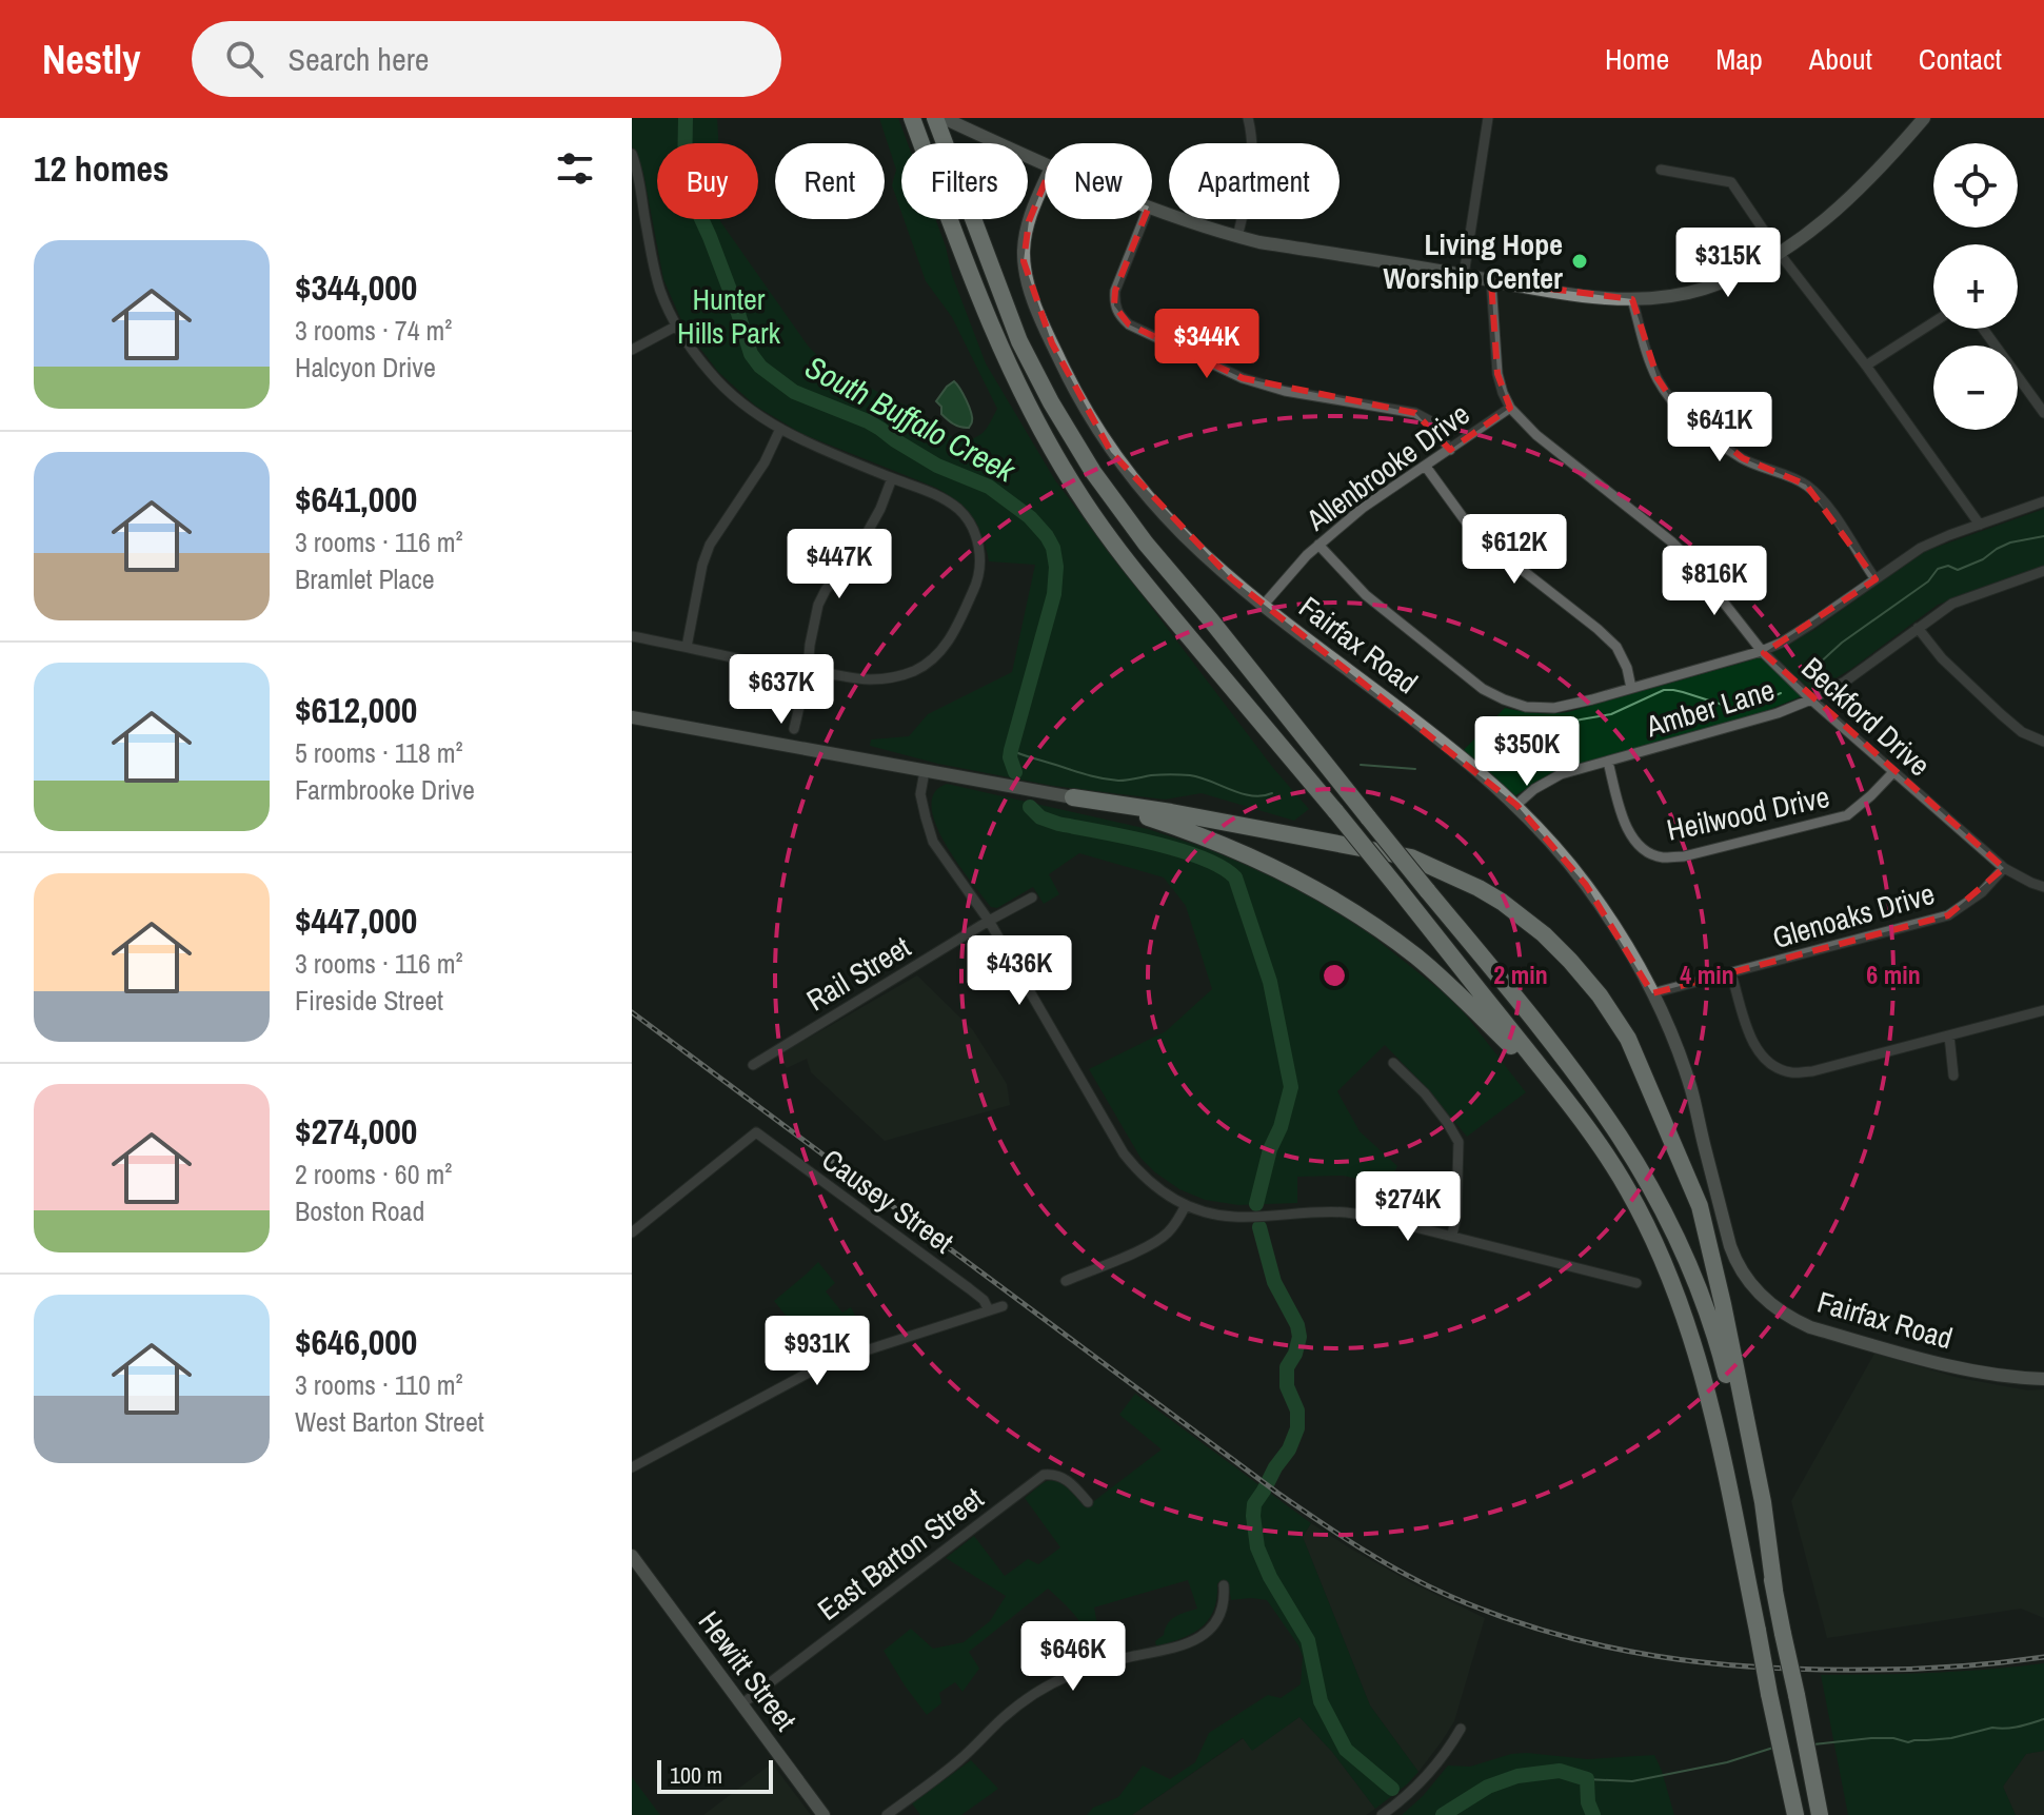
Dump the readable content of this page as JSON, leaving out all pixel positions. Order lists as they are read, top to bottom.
{
  "streets": {
    "street": [
      "Allenbrooke Drive",
      "Fairfax Road",
      "Amber Lane",
      "Beckford Drive",
      "Heilwood Drive",
      "Glenoaks Drive",
      "Rail Street",
      "Causey Street",
      "East Barton Street",
      "Hewitt Street"
    ]
  },
  "crossings": [
    ["Allenbrooke Drive", "Fairfax Road"],
    ["Allenbrooke Drive", "Beckford Drive"],
    ["Fairfax Road", "Amber Lane"],
    ["Fairfax Road", "Glenoaks Drive"],
    ["Amber Lane", "Beckford Drive"],
    ["Amber Lane", "Heilwood Drive"],
    ["Beckford Drive", "Heilwood Drive"],
    ["Beckford Drive", "Glenoaks Drive"],
    ["East Barton Street", "Hewitt Street"]
  ],
  "water": ["South Buffalo Creek"],
  "parks": ["Hunter Hills Park"],
  "places": ["Living Hope Worship Center"],
  "scale_bar": "100 m",
  "page": {
    "header": "Nestly",
    "search": "Search here",
    "nav": [
      "Home",
      "Map",
      "About",
      "Contact"
    ],
    "heading": "12 homes",
    "map_buttons": ["+", "−"],
    "chip": [
      "Buy",
      "Rent",
      "Filters",
      "New",
      "Apartment"
    ],
    "list": [
      {
        "name": "$344,000",
        "note": "3 rooms · 74 m² · Halcyon Drive"
      },
      {
        "name": "$641,000",
        "note": "3 rooms · 116 m² · Bramlet Place"
      },
      {
        "name": "$612,000",
        "note": "5 rooms · 118 m² · Farmbrooke Drive"
      },
      {
        "name": "$447,000",
        "note": "3 rooms · 116 m² · Fireside Street"
      },
      {
        "name": "$274,000",
        "note": "2 rooms · 60 m² · Boston Road"
      },
      {
        "name": "$646,000",
        "note": "3 rooms · 110 m² · West Barton Street"
      }
    ],
    "price": [
      "$315K",
      "$344K",
      "$641K",
      "$612K",
      "$447K",
      "$816K",
      "$637K",
      "$350K",
      "$436K",
      "$274K",
      "$931K",
      "$646K"
    ],
    "scale": "100 m"
  },
  "rings": ["2 min", "4 min", "6 min"]
}
